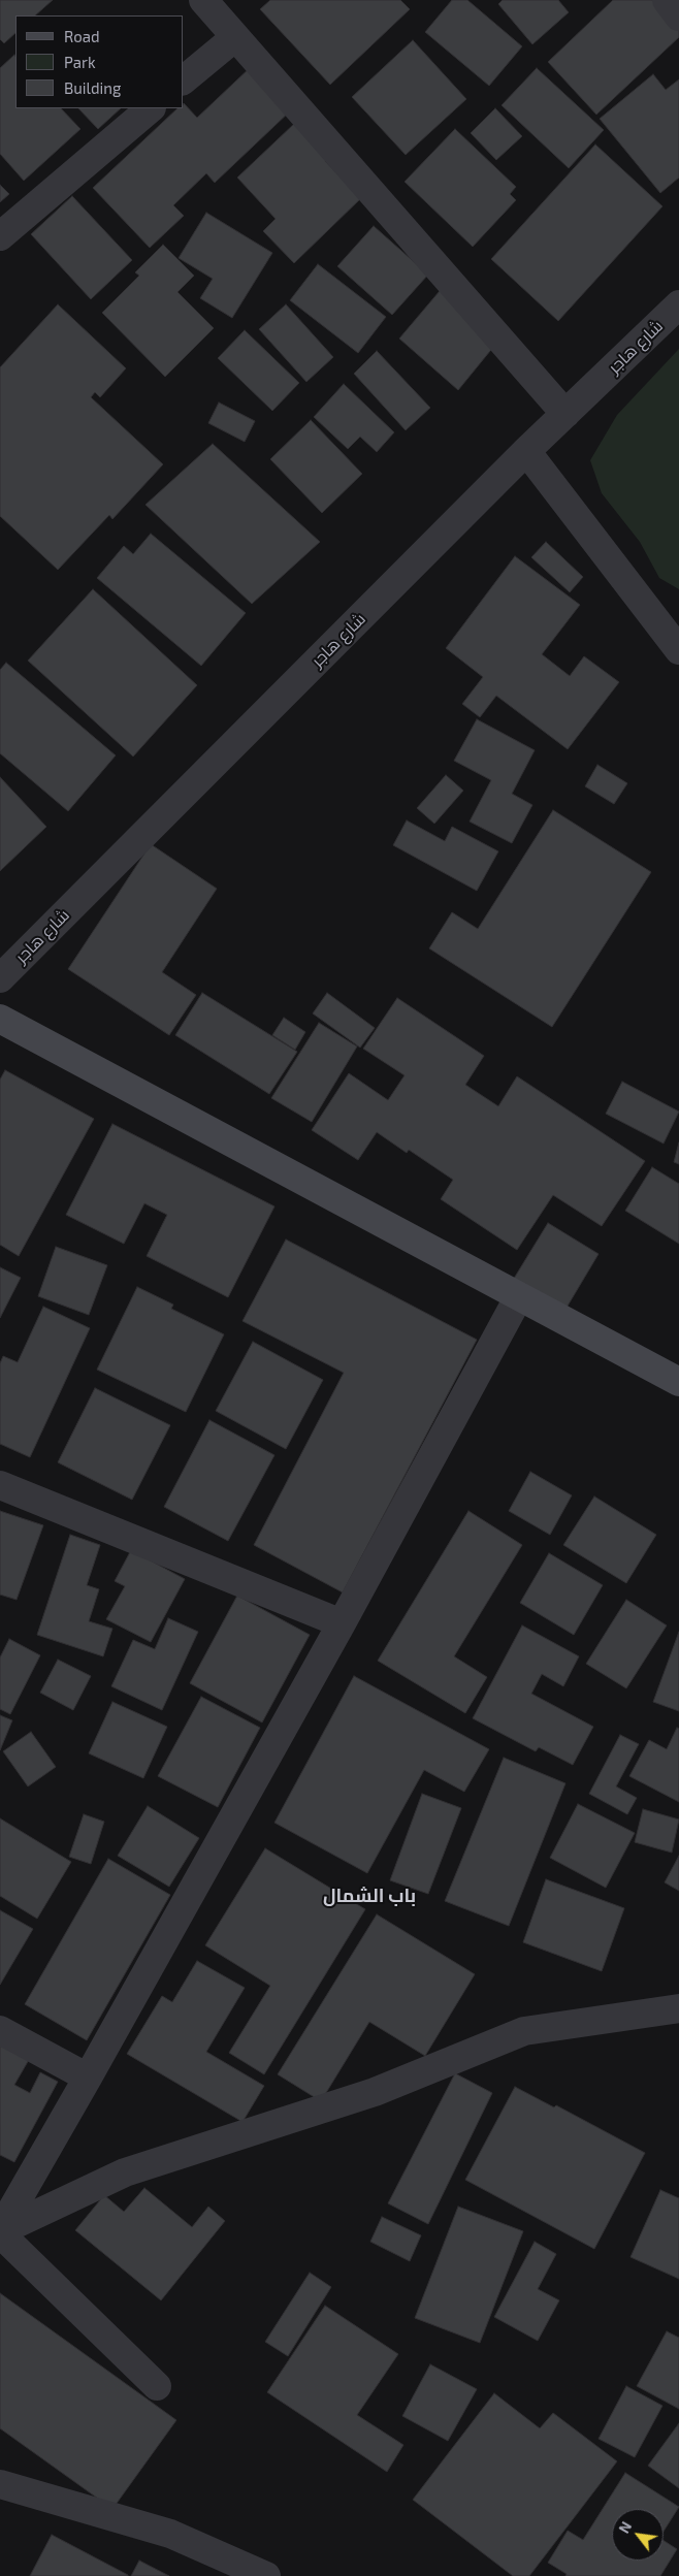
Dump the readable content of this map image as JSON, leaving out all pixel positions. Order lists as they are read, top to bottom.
{
  "streets": {
    "street": ["شارع هاجر"]
  },
  "districts": ["باب الشمال"],
  "legend": ["Road", "Park", "Building"],
  "north": "top left"
}
